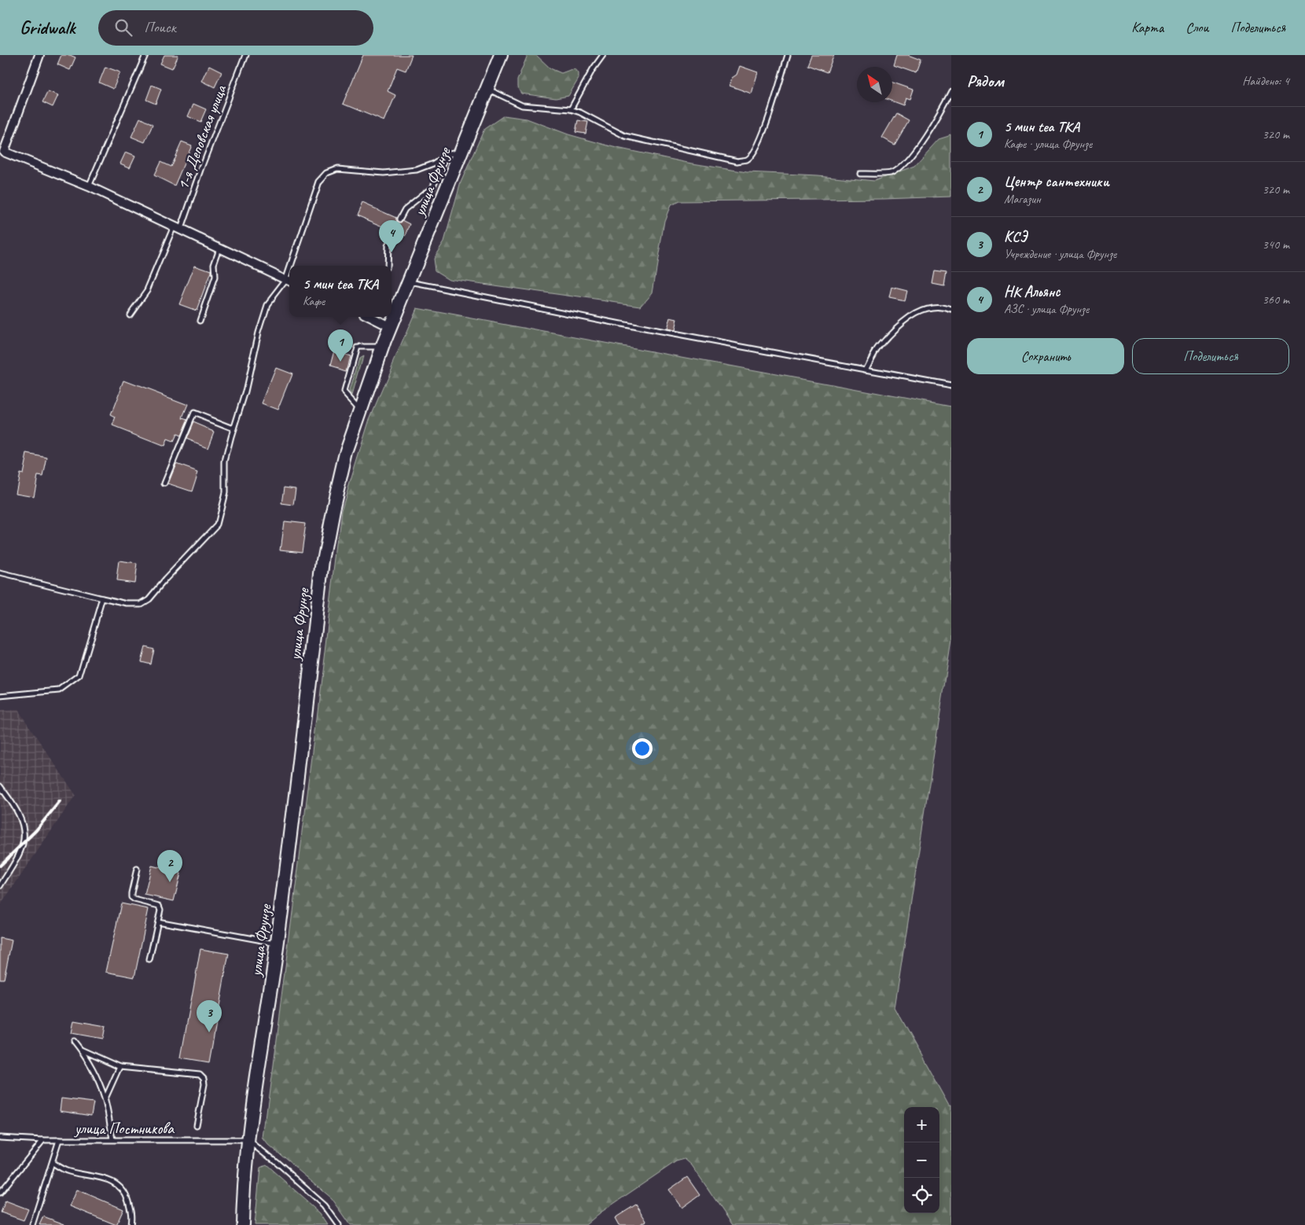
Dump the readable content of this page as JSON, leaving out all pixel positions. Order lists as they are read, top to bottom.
{
  "streets": {
    "main road": ["улица Фрунзе"],
    "lane": ["1-я Деповская улица", "улица Постникова"]
  },
  "crossings": [
    ["улица Фрунзе", "улица Постникова"]
  ],
  "north": "top left",
  "page": {
    "header": "Gridwalk",
    "search": "Поиск",
    "nav": ["Карта", "Слои", "Поделиться"],
    "heading": ["Рядом", "Найдено: 4"],
    "list": [
      {
        "mark": "1",
        "name": "5 мин tea TKA",
        "note": "Кафе · улица Фрунзе",
        "value": "320 m"
      },
      {
        "mark": "2",
        "name": "Центр сантехники",
        "note": "Магазин",
        "value": "320 m"
      },
      {
        "mark": "3",
        "name": "КСЭ",
        "note": "Учреждение · улица Фрунзе",
        "value": "340 m"
      },
      {
        "mark": "4",
        "name": "НК Альянс",
        "note": "АЗС · улица Фрунзе",
        "value": "360 m"
      }
    ],
    "pins": [
      "4",
      "1",
      "2",
      "3"
    ],
    "popup": ["5 мин tea TKA", "Кафе"],
    "buttons": ["Сохранить", "Поделиться"],
    "map_buttons": ["+", "−"]
  }
}
